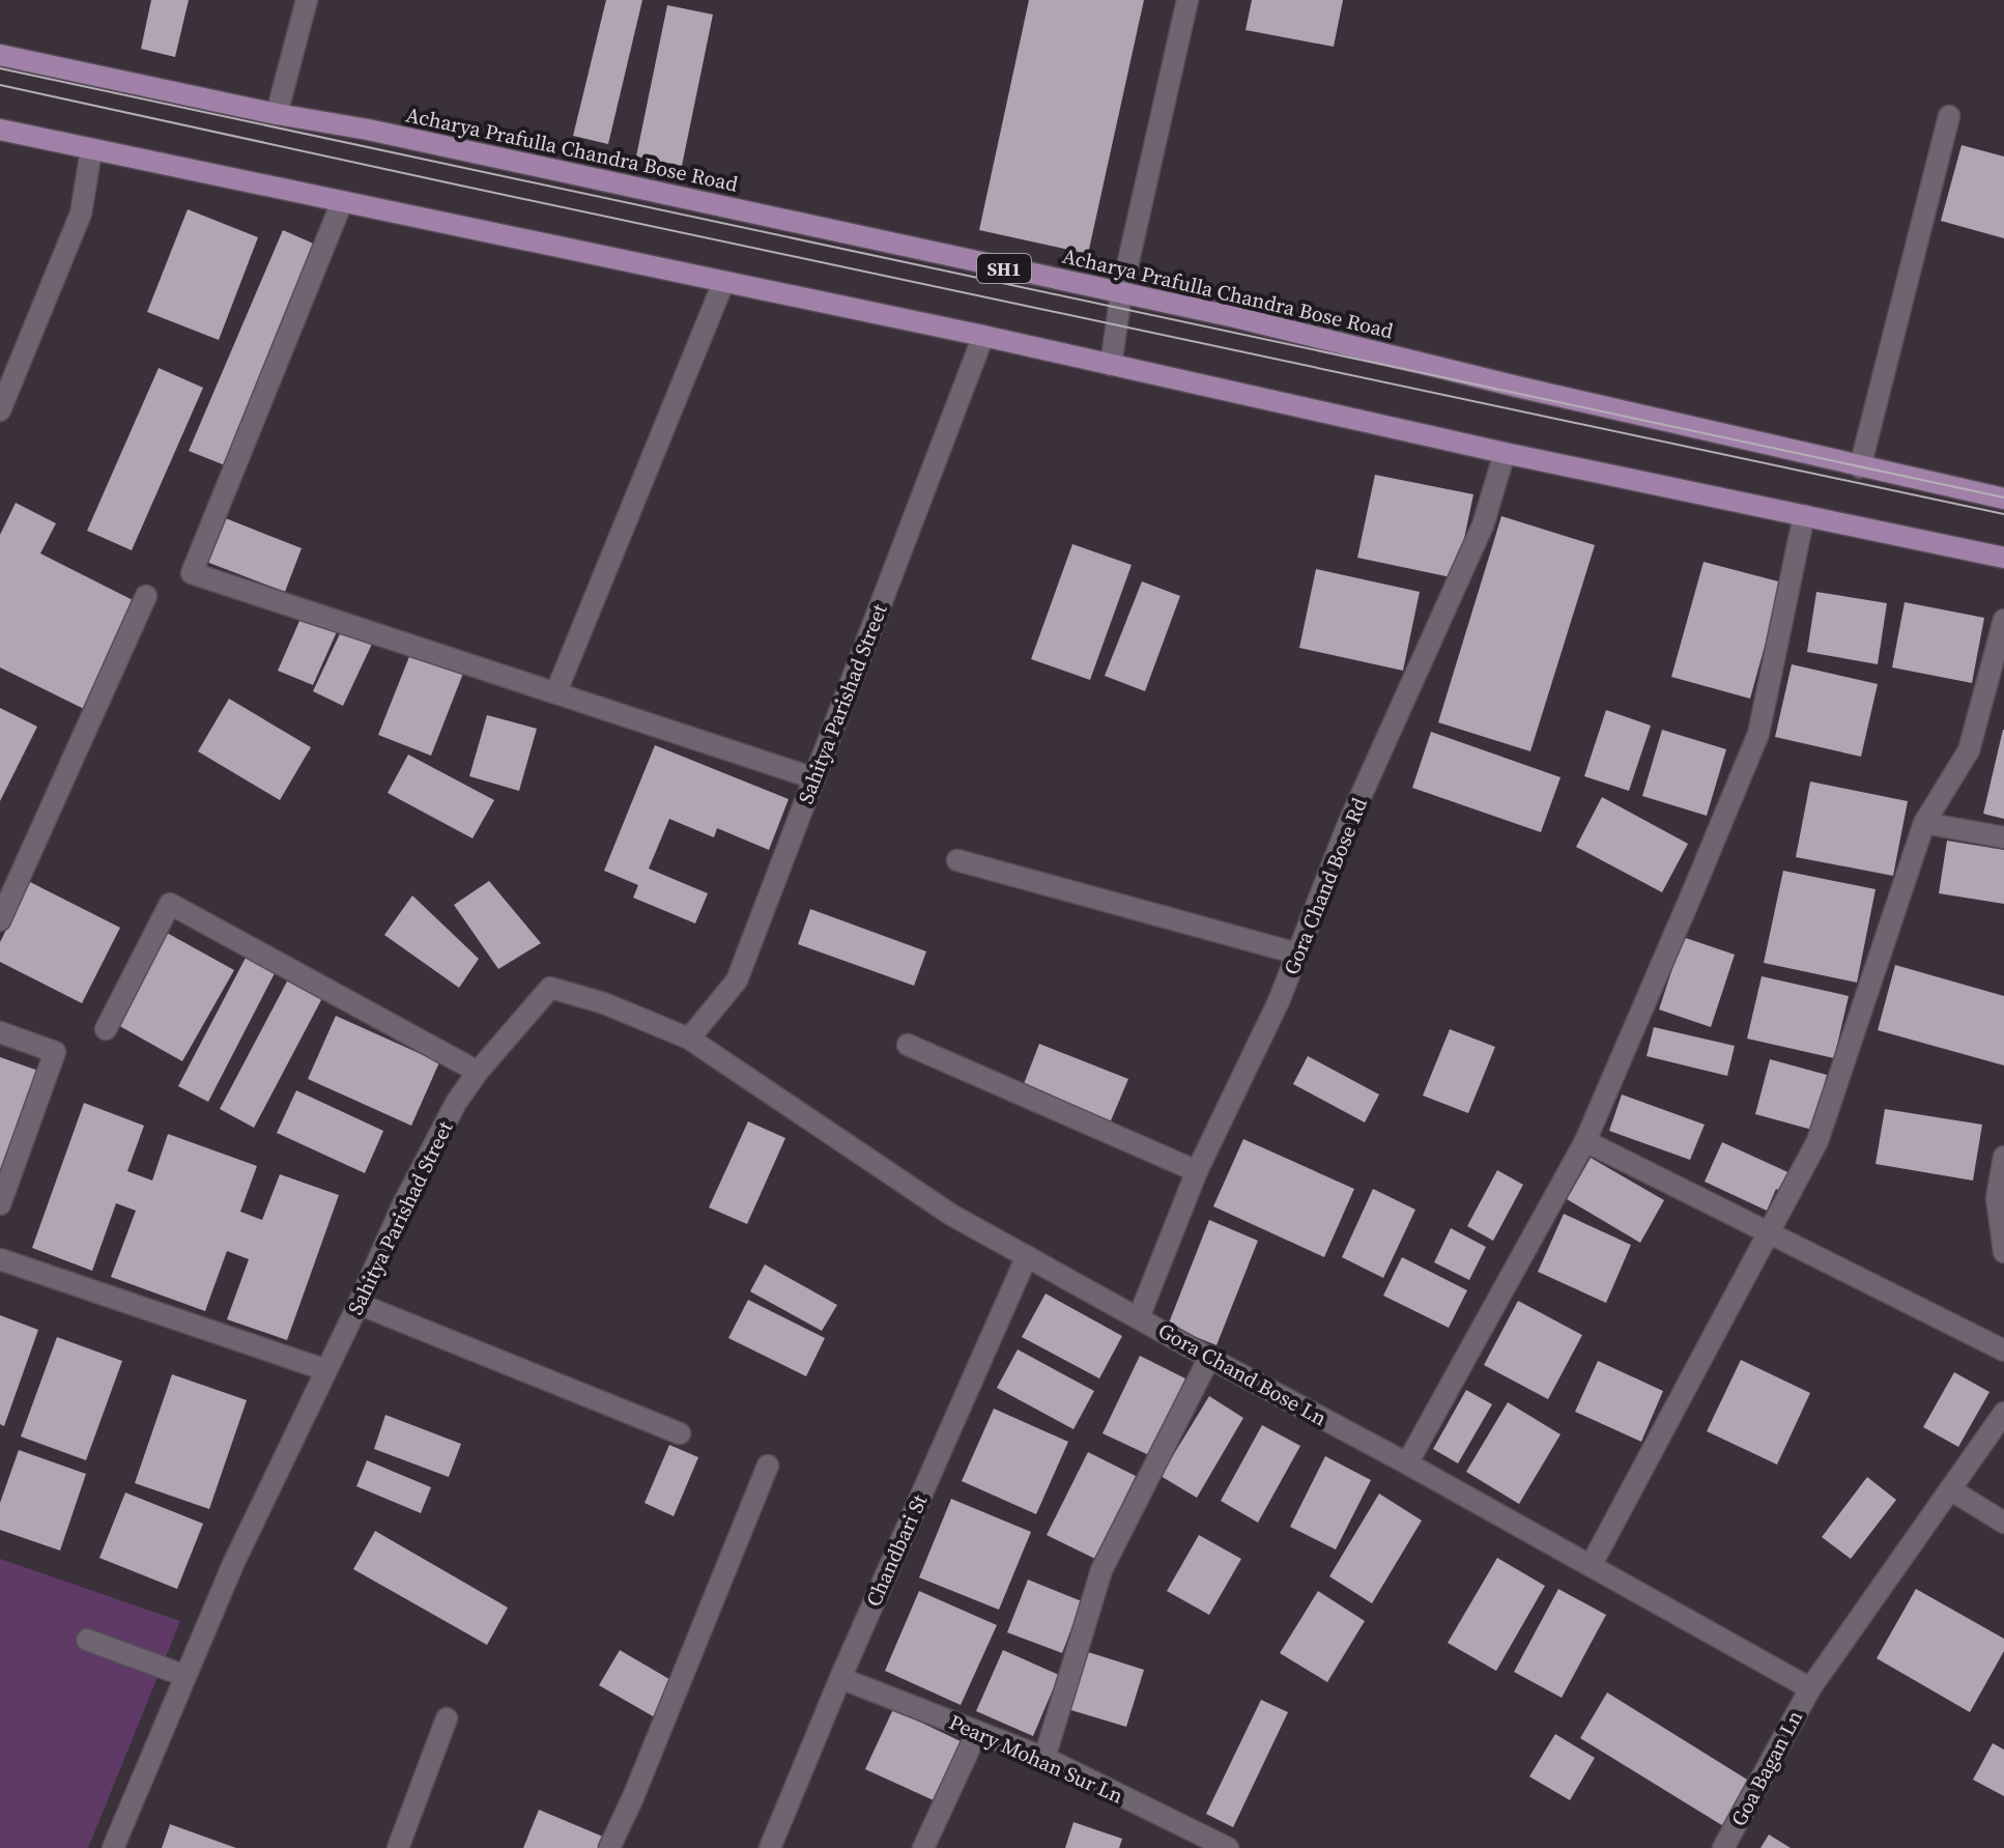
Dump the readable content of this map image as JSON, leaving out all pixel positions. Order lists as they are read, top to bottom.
{
  "streets": {
    "main road": ["Acharya Prafulla Chandra Bose Road", "SH1"],
    "street": [
      "Sahitya Parishad Street",
      "Gora Chand Bose Rd",
      "Gora Chand Bose Ln",
      "Chandbari St",
      "Peary Mohan Sur Ln",
      "Goa Bagan Ln"
    ]
  },
  "crossings": [
    ["Sahitya Parishad Street", "Gora Chand Bose Ln"],
    ["Gora Chand Bose Rd", "Gora Chand Bose Ln"],
    ["Gora Chand Bose Ln", "Chandbari St"],
    ["Gora Chand Bose Ln", "Goa Bagan Ln"],
    ["Chandbari St", "Peary Mohan Sur Ln"]
  ]
}
